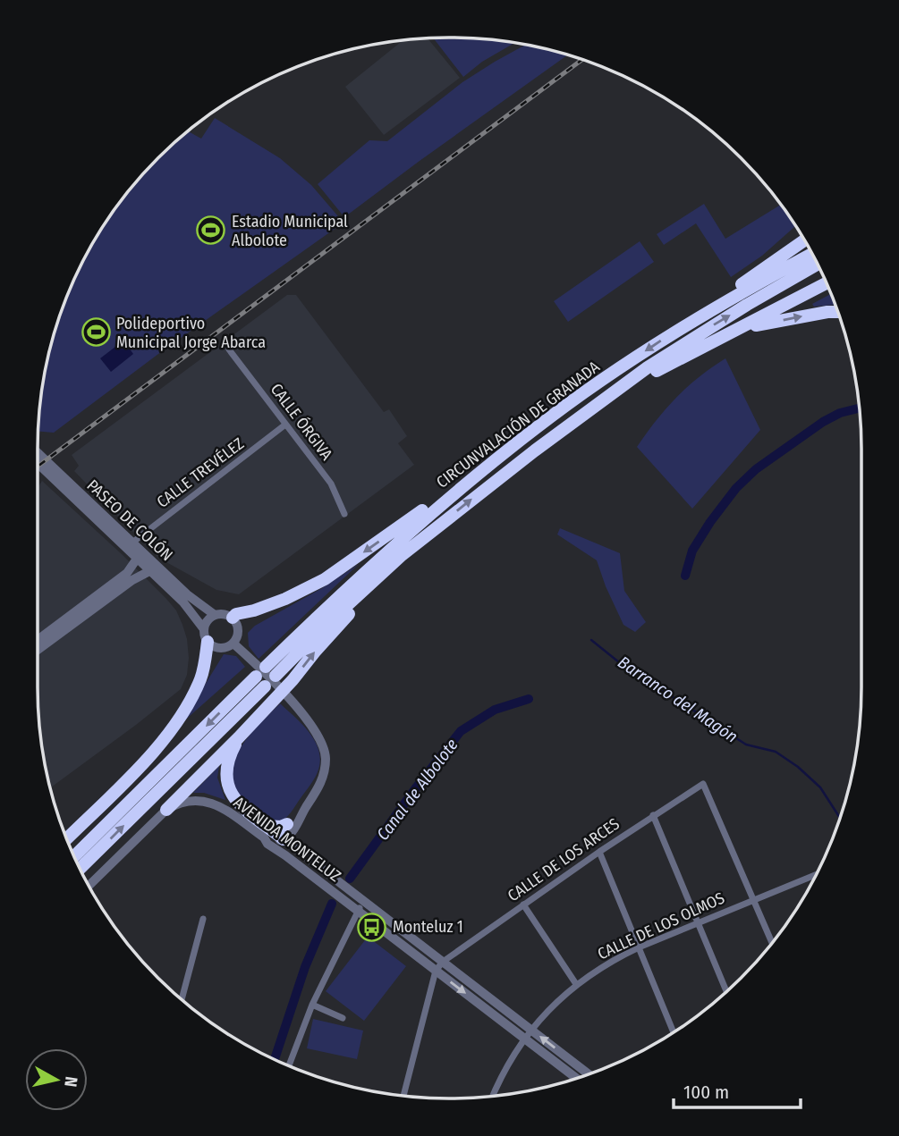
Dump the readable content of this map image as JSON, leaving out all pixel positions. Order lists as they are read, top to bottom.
{
  "streets": {
    "highway": ["CIRCUNVALACIÓN DE GRANADA"],
    "street": [
      "CALLE ÓRGIVA",
      "CALLE TREVÉLEZ",
      "PASEO DE COLÓN",
      "AVENIDA MONTELUZ",
      "CALLE DE LOS ARCES",
      "CALLE DE LOS OLMOS"
    ]
  },
  "crossings": [
    ["CALLE ÓRGIVA", "CALLE TREVÉLEZ"],
    ["CALLE TREVÉLEZ", "PASEO DE COLÓN"],
    ["AVENIDA MONTELUZ", "CALLE DE LOS ARCES"],
    ["AVENIDA MONTELUZ", "CALLE DE LOS OLMOS"],
    ["CALLE DE LOS ARCES", "CALLE DE LOS OLMOS"]
  ],
  "water": ["Barranco del Magón", "Canal de Albolote"],
  "places": {
    "sports": ["Estadio Municipal Albolote", "Polideportivo Municipal Jorge Abarca"],
    "bus stop": ["Monteluz 1"]
  },
  "scale_bar": "100 m",
  "north": "right"
}
